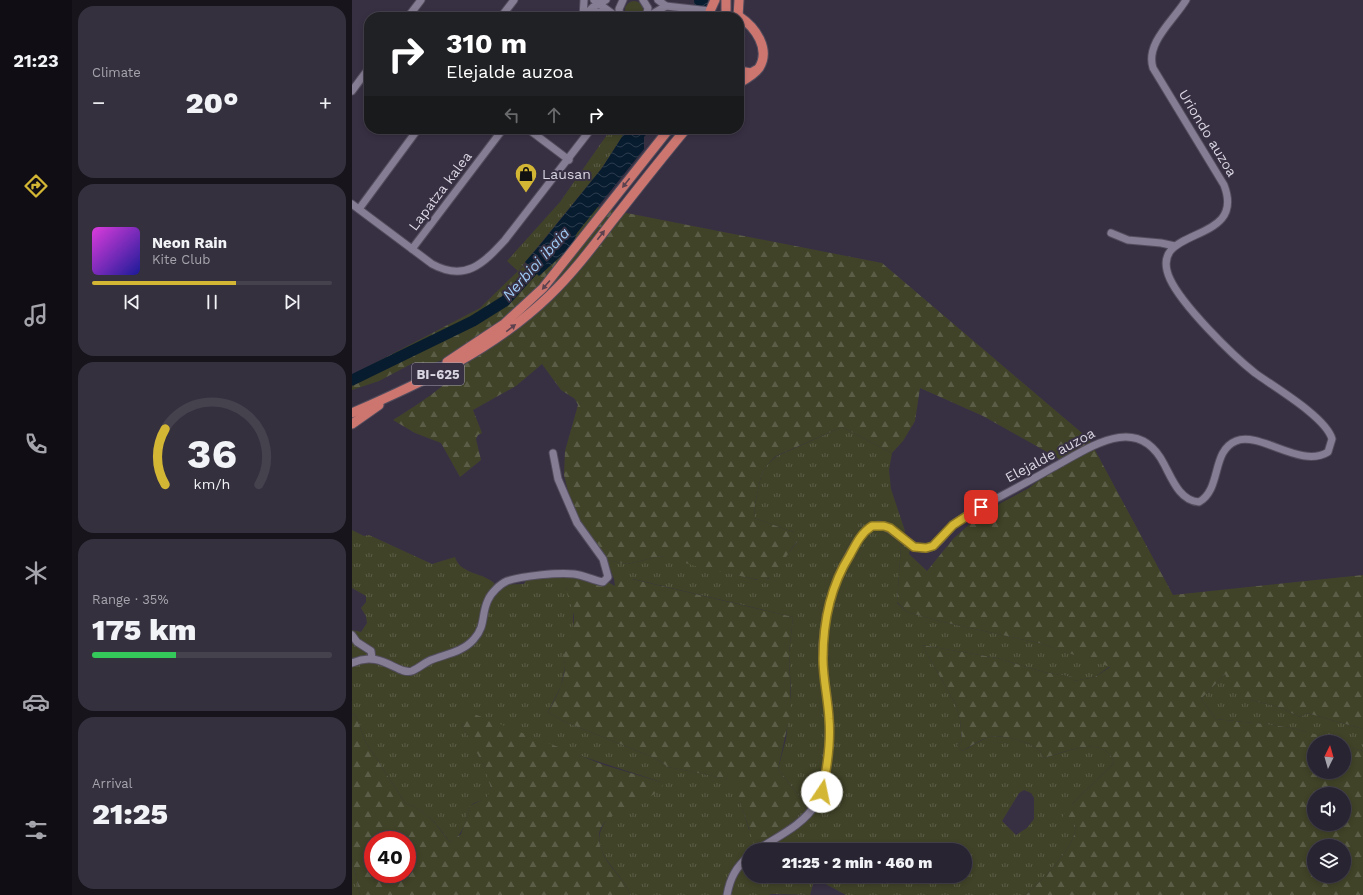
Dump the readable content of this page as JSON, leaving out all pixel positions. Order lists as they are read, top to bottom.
{
  "streets": {
    "main road": ["BI-625"],
    "street": ["Uriondo auzoa", "Lapatza kalea", "Elejalde auzoa"]
  },
  "crossings": [
    ["Uriondo auzoa", "Elejalde auzoa"]
  ],
  "water": ["Nerbioi ibaia"],
  "places": {
    "shop": ["Lausan"]
  },
  "north": "top",
  "page": {
    "tabs": "21:23",
    "tile": [
      "Climate",
      ["Range · 35%", "175 km"],
      ["Arrival", "21:25"]
    ],
    "turn": ["310 m", "Elejalde auzoa"],
    "heat": ["−", "20°", "+"],
    "song": ["Neon Rain", "Kite Club"],
    "limit": "40",
    "trip": "21:25 · 2 min · 460 m",
    "gauge": ["36", "km/h"]
  }
}
